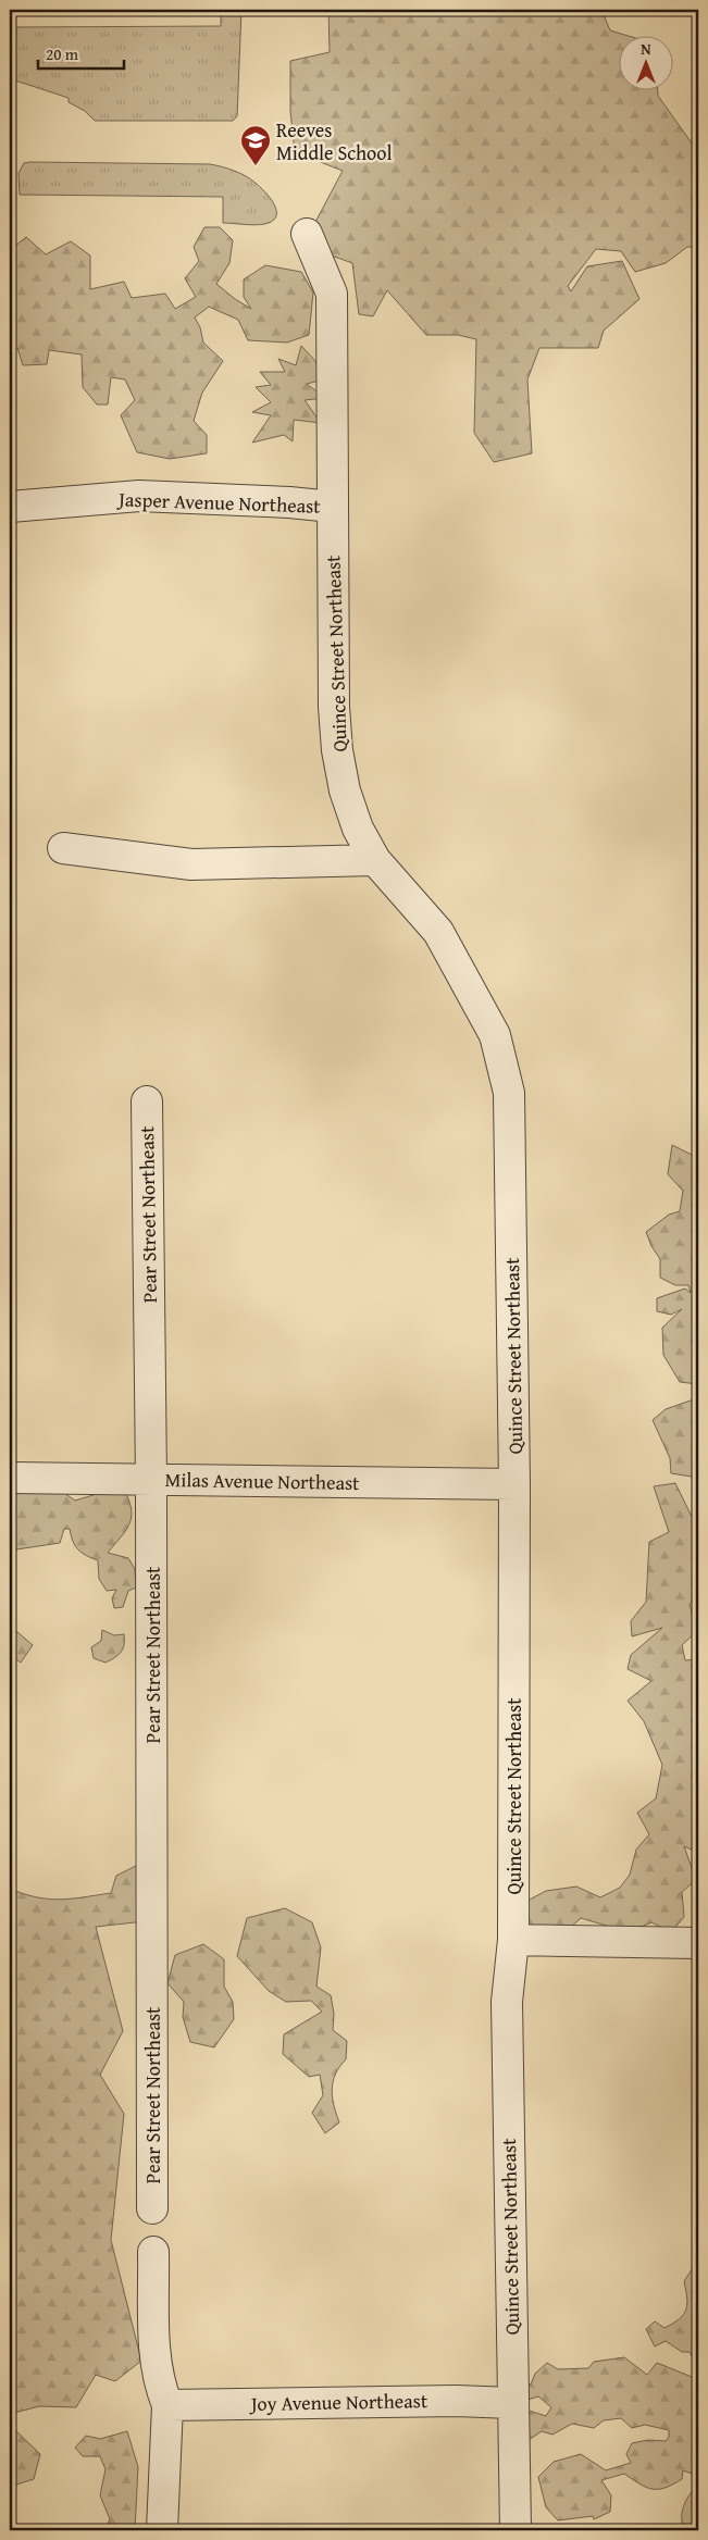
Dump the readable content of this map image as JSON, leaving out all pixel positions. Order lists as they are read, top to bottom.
{
  "streets": {
    "street": [
      "Jasper Avenue Northeast",
      "Quince Street Northeast",
      "Pear Street Northeast",
      "Milas Avenue Northeast",
      "Joy Avenue Northeast"
    ]
  },
  "crossings": [
    ["Jasper Avenue Northeast", "Quince Street Northeast"],
    ["Quince Street Northeast", "Milas Avenue Northeast"],
    ["Quince Street Northeast", "Joy Avenue Northeast"],
    ["Pear Street Northeast", "Milas Avenue Northeast"]
  ],
  "places": {
    "school or university": ["Reeves Middle School"]
  },
  "scale_bar": "20 m",
  "north": "top"
}
